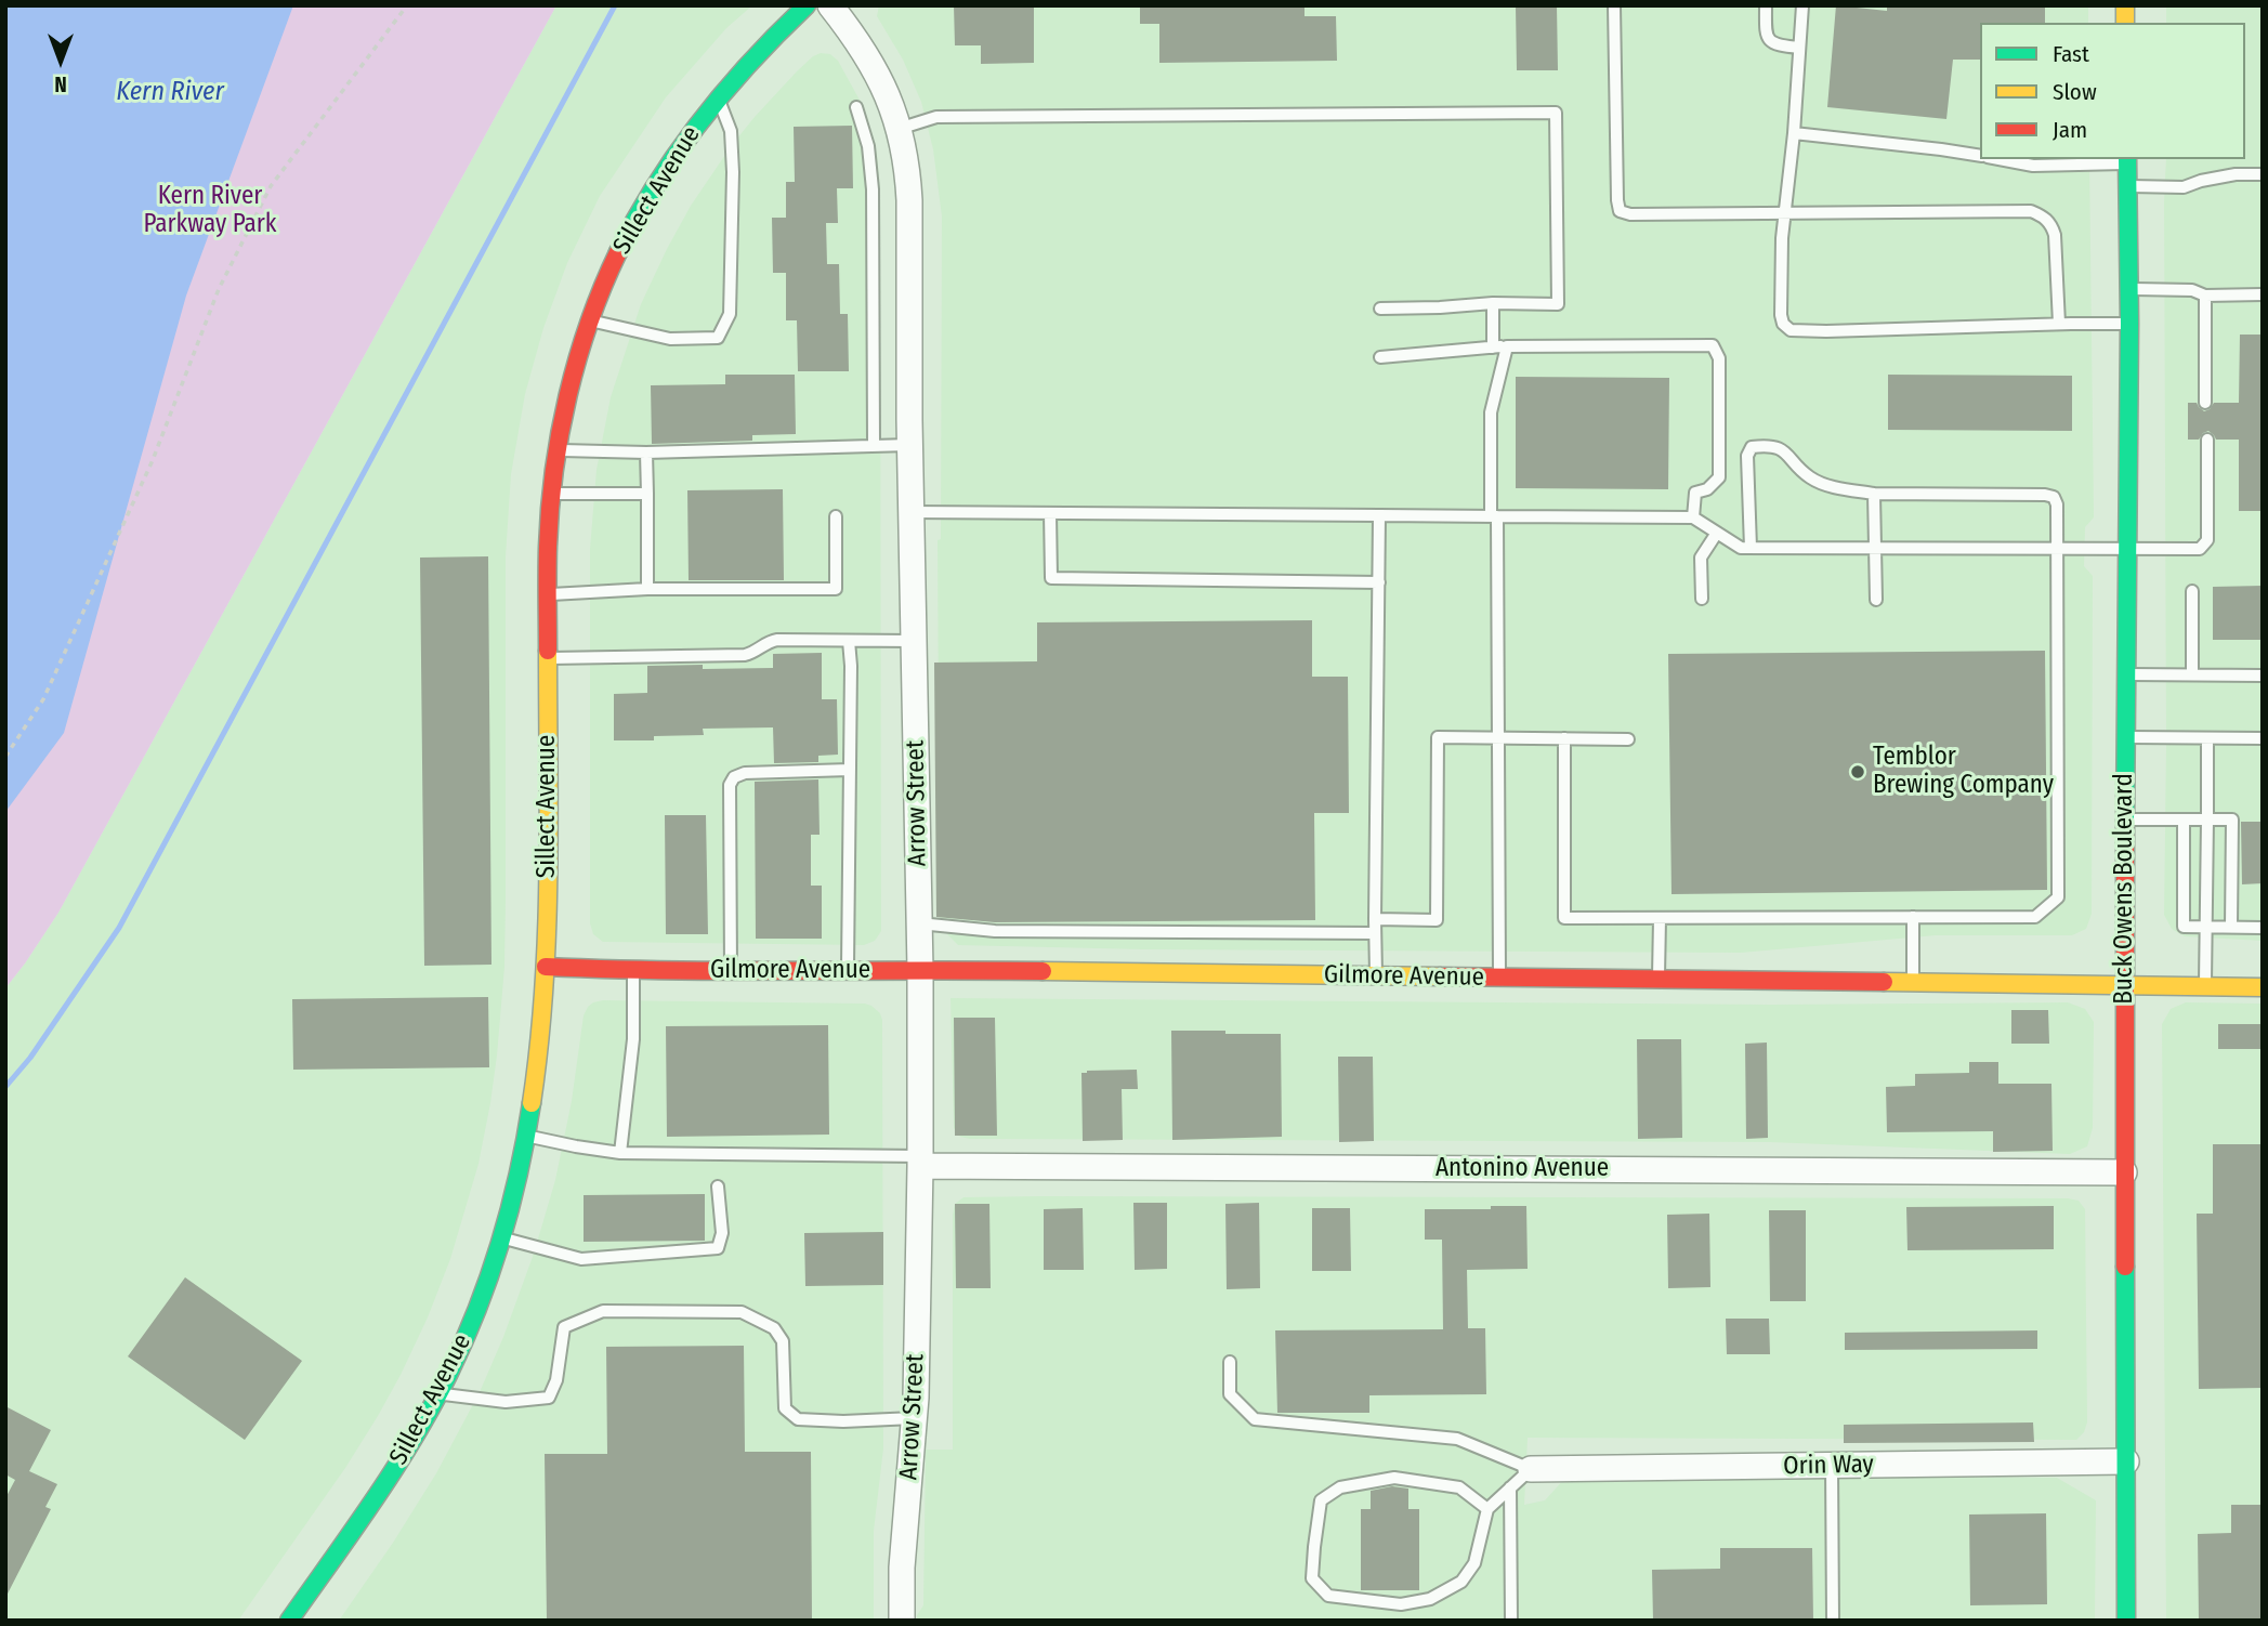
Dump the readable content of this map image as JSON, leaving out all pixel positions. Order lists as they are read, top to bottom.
{
  "streets": {
    "street": [
      "Sillect Avenue",
      "Arrow Street",
      "Buck Owens Boulevard",
      "Gilmore Avenue",
      "Antonino Avenue",
      "Orin Way"
    ]
  },
  "crossings": [
    ["Sillect Avenue", "Gilmore Avenue"],
    ["Arrow Street", "Gilmore Avenue"],
    ["Arrow Street", "Antonino Avenue"],
    ["Buck Owens Boulevard", "Gilmore Avenue"],
    ["Buck Owens Boulevard", "Antonino Avenue"],
    ["Buck Owens Boulevard", "Orin Way"]
  ],
  "water": ["Kern River"],
  "parks": ["Kern River Parkway Park"],
  "places": ["Temblor Brewing Company"],
  "legend": ["Fast", "Slow", "Jam"],
  "north": "bottom"
}
